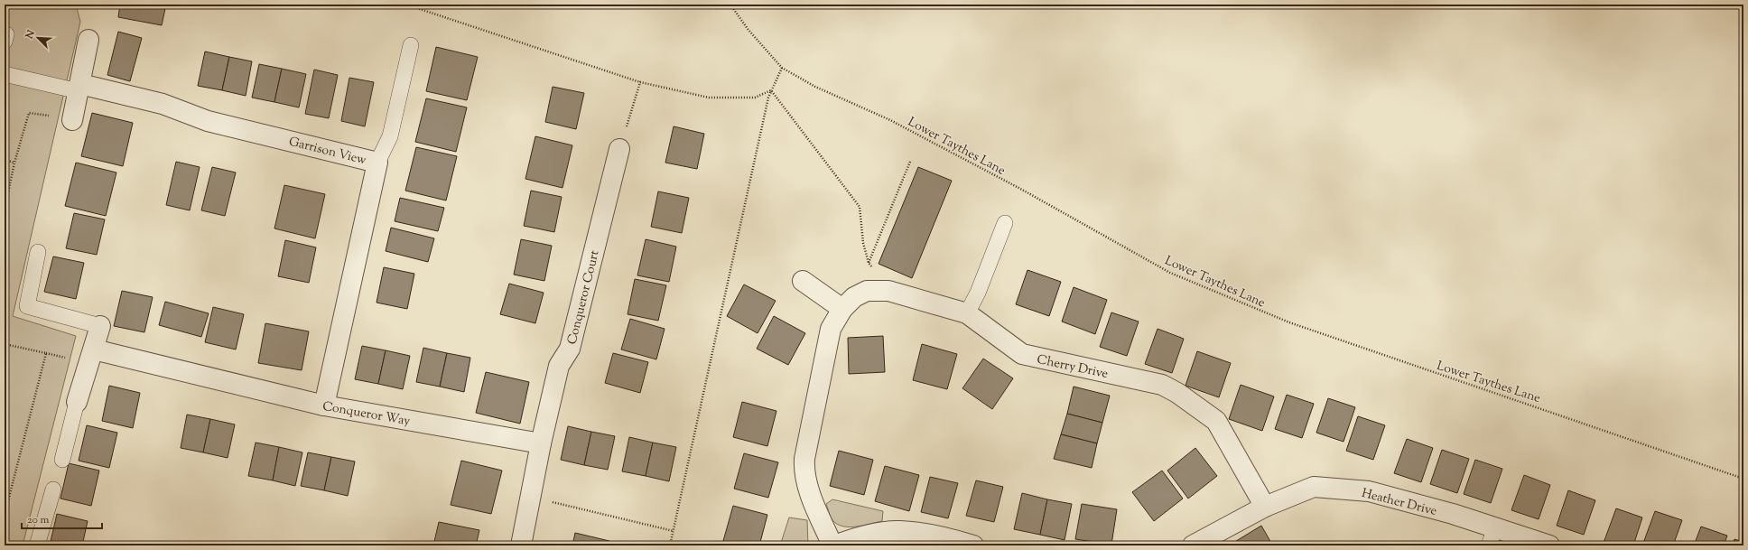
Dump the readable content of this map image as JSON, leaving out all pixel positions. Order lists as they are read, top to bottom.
{
  "streets": {
    "street": [
      "Garrison View",
      "Conqueror Court",
      "Cherry Drive",
      "Conqueror Way",
      "Heather Drive"
    ],
    "path": ["Lower Taythes Lane"]
  },
  "crossings": [
    ["Garrison View", "Conqueror Way"],
    ["Conqueror Court", "Conqueror Way"],
    ["Cherry Drive", "Heather Drive"]
  ],
  "scale_bar": "20 m",
  "north": "top left"
}
